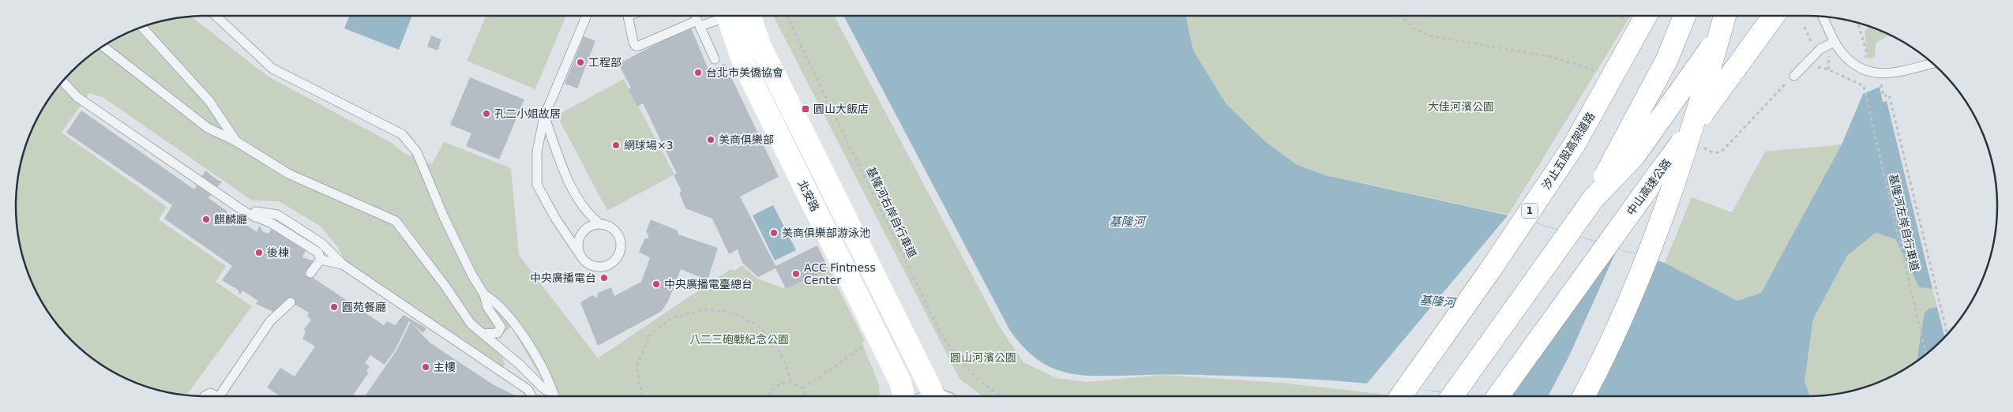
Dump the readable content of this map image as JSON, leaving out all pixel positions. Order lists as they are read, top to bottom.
{
  "streets": {
    "main road": [
      "汐止五股高架道路",
      "中山高速公路",
      "北安路",
      "1"
    ],
    "path": ["基隆河右岸自行車道", "基隆河左岸自行車道"]
  },
  "water": ["基隆河"],
  "parks": ["大佳河濱公園", "八二三砲戰紀念公園", "圓山河濱公園"],
  "places": {
    "other": [
      "工程部",
      "台北市美僑協會",
      "孔二小姐故居",
      "美商俱樂部",
      "網球場×3",
      "麒麟廳",
      "美商俱樂部游泳池",
      "後棟",
      "ACC Fintness Center",
      "中央廣播電台",
      "中央廣播電臺總台",
      "圓苑餐廳",
      "主樓"
    ],
    "transit": ["圓山大飯店"]
  }
}
